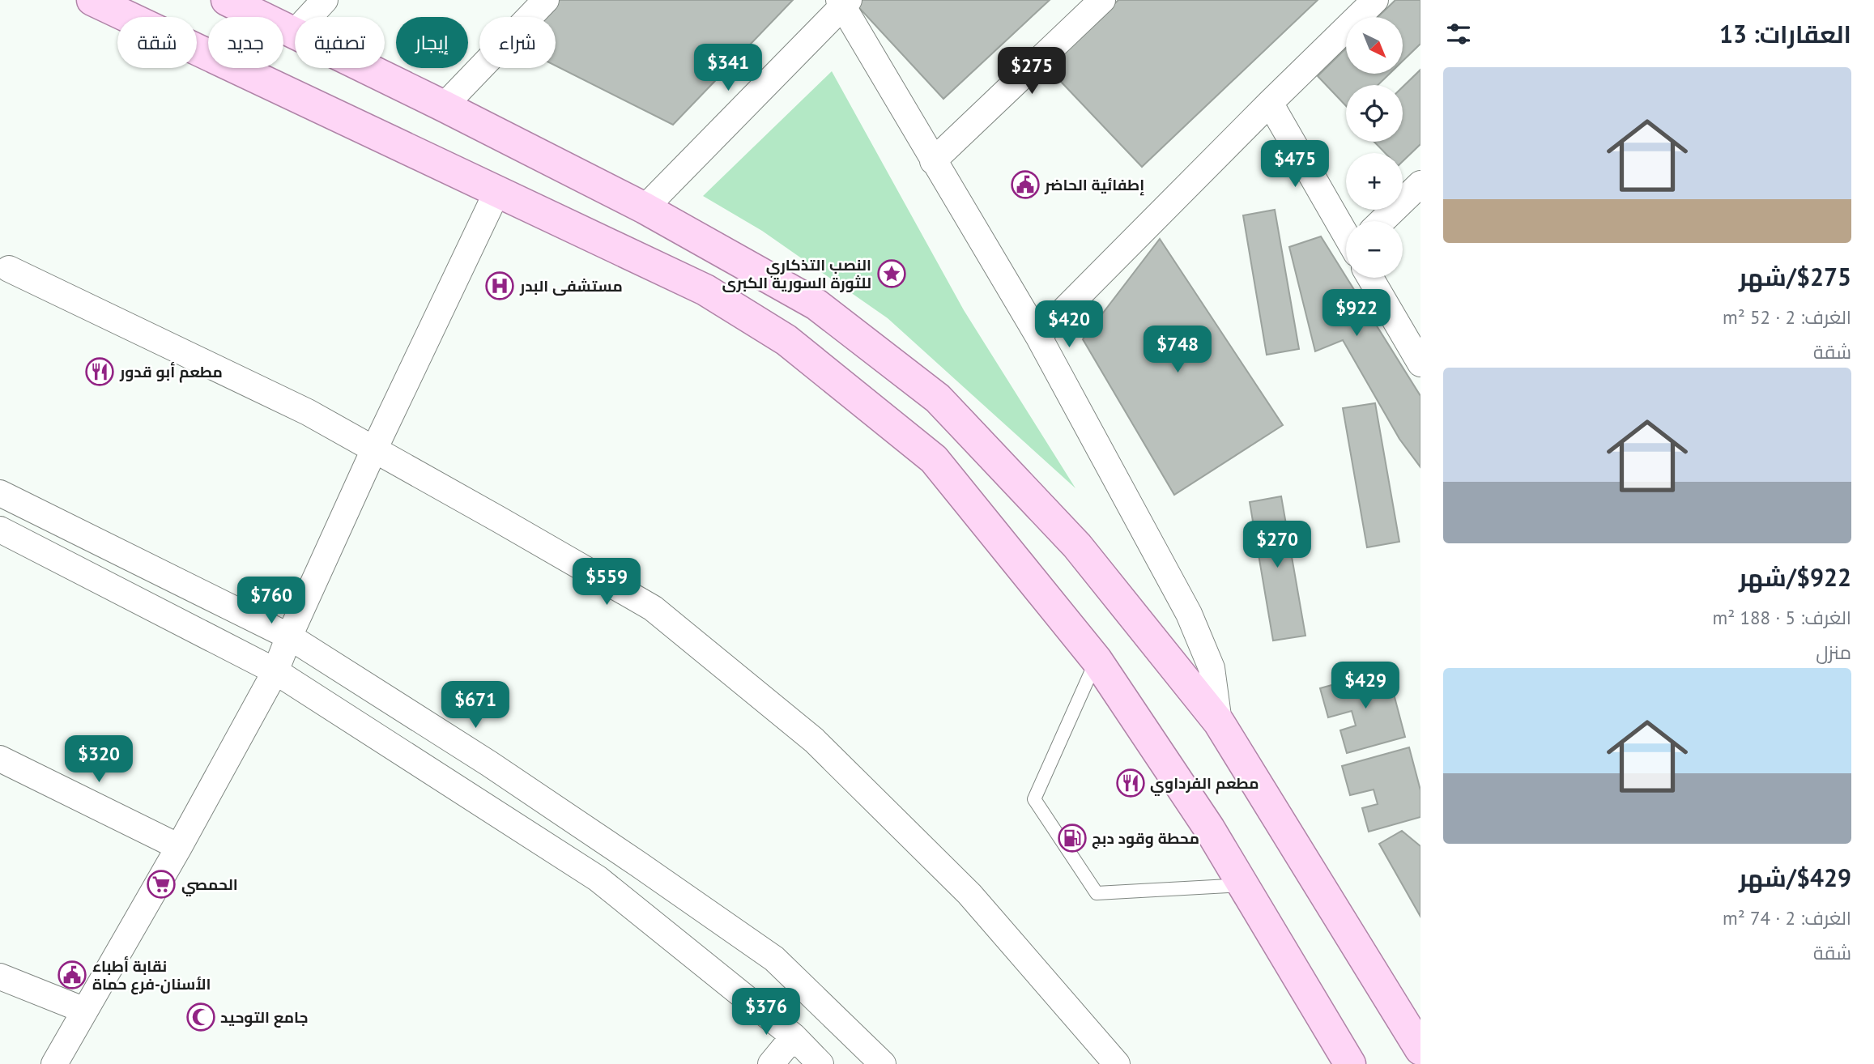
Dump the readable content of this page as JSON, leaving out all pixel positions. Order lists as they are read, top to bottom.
{
  "places": {
    "public building": ["إطفائية الحاضر", "نقابة أطباء الأسنان-فرع حماة"],
    "place": ["النصب التذكاري للثورة السورية الكبرى"],
    "hospital": ["مستشفى البدر"],
    "restaurant": ["مطعم أبو قدور", "مطعم الفرداوي"],
    "fuel station": ["محطة وقود دبج"],
    "supermarket": ["الحمصي"],
    "mosque": ["جامع التوحيد"]
  },
  "north": "bottom right",
  "page": {
    "heading": "العقارات: 13",
    "map_buttons": ["+", "−"],
    "chip": [
      "شراء",
      "إيجار",
      "تصفية",
      "جديد",
      "شقة"
    ],
    "price": [
      "$341",
      "$275",
      "$475",
      "$922",
      "$420",
      "$748",
      "$270",
      "$559",
      "$760",
      "$429",
      "$671",
      "$320",
      "$376"
    ],
    "list": [
      {
        "name": "$275/شهر",
        "note": "الغرف: 2 · 52 m² · شقة"
      },
      {
        "name": "$922/شهر",
        "note": "الغرف: 5 · 188 m² · منزل"
      },
      {
        "name": "$429/شهر",
        "note": "الغرف: 2 · 74 m² · شقة"
      }
    ]
  }
}
